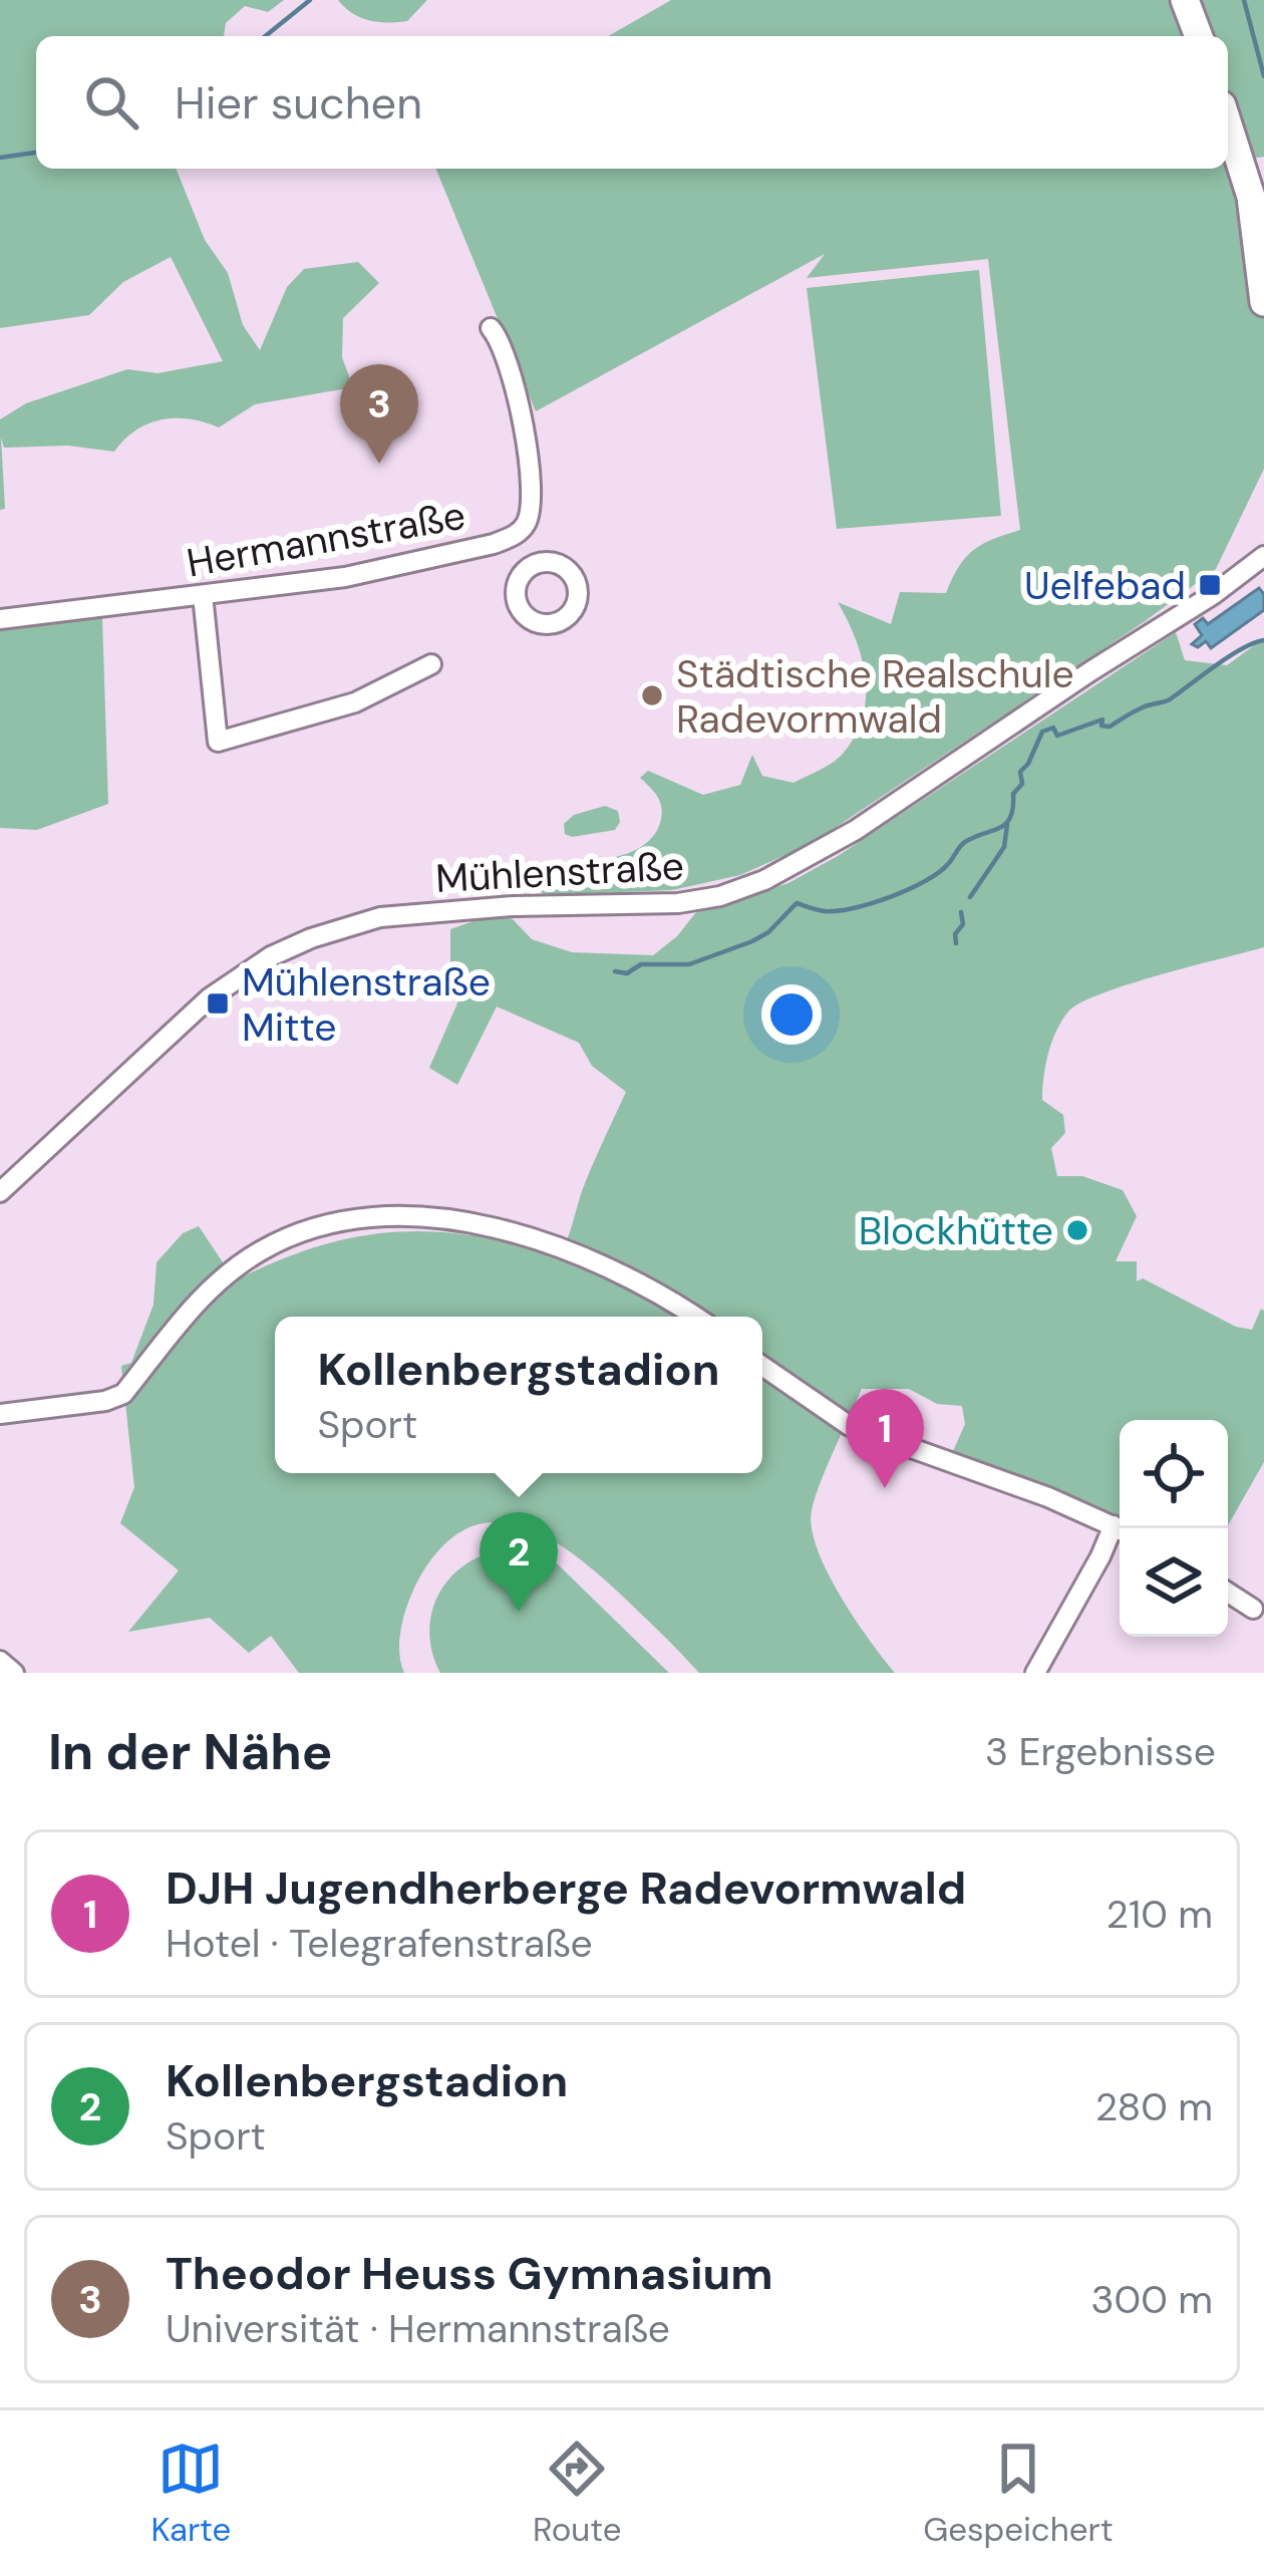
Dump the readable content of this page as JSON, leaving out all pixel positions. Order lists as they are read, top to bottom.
{
  "streets": {
    "street": ["Hermannstraße", "Mühlenstraße"]
  },
  "places": {
    "transit": ["Uelfebad", "Mühlenstraße Mitte"],
    "other": ["Städtische Realschule Radevormwald", "Blockhütte"]
  },
  "page": {
    "search": "Hier suchen",
    "pins": ["3", "1", "2"],
    "popup": ["Kollenbergstadion", "Sport"],
    "heading": ["In der Nähe", "3 Ergebnisse"],
    "list": [
      {
        "mark": "1",
        "name": "DJH Jugendherberge Radevormwald",
        "note": "Hotel · Telegrafenstraße",
        "value": "210 m"
      },
      {
        "mark": "2",
        "name": "Kollenbergstadion",
        "note": "Sport",
        "value": "280 m"
      },
      {
        "mark": "3",
        "name": "Theodor Heuss Gymnasium",
        "note": "Universität · Hermannstraße",
        "value": "300 m"
      }
    ],
    "nav": ["Karte", "Route", "Gespeichert"]
  }
}
